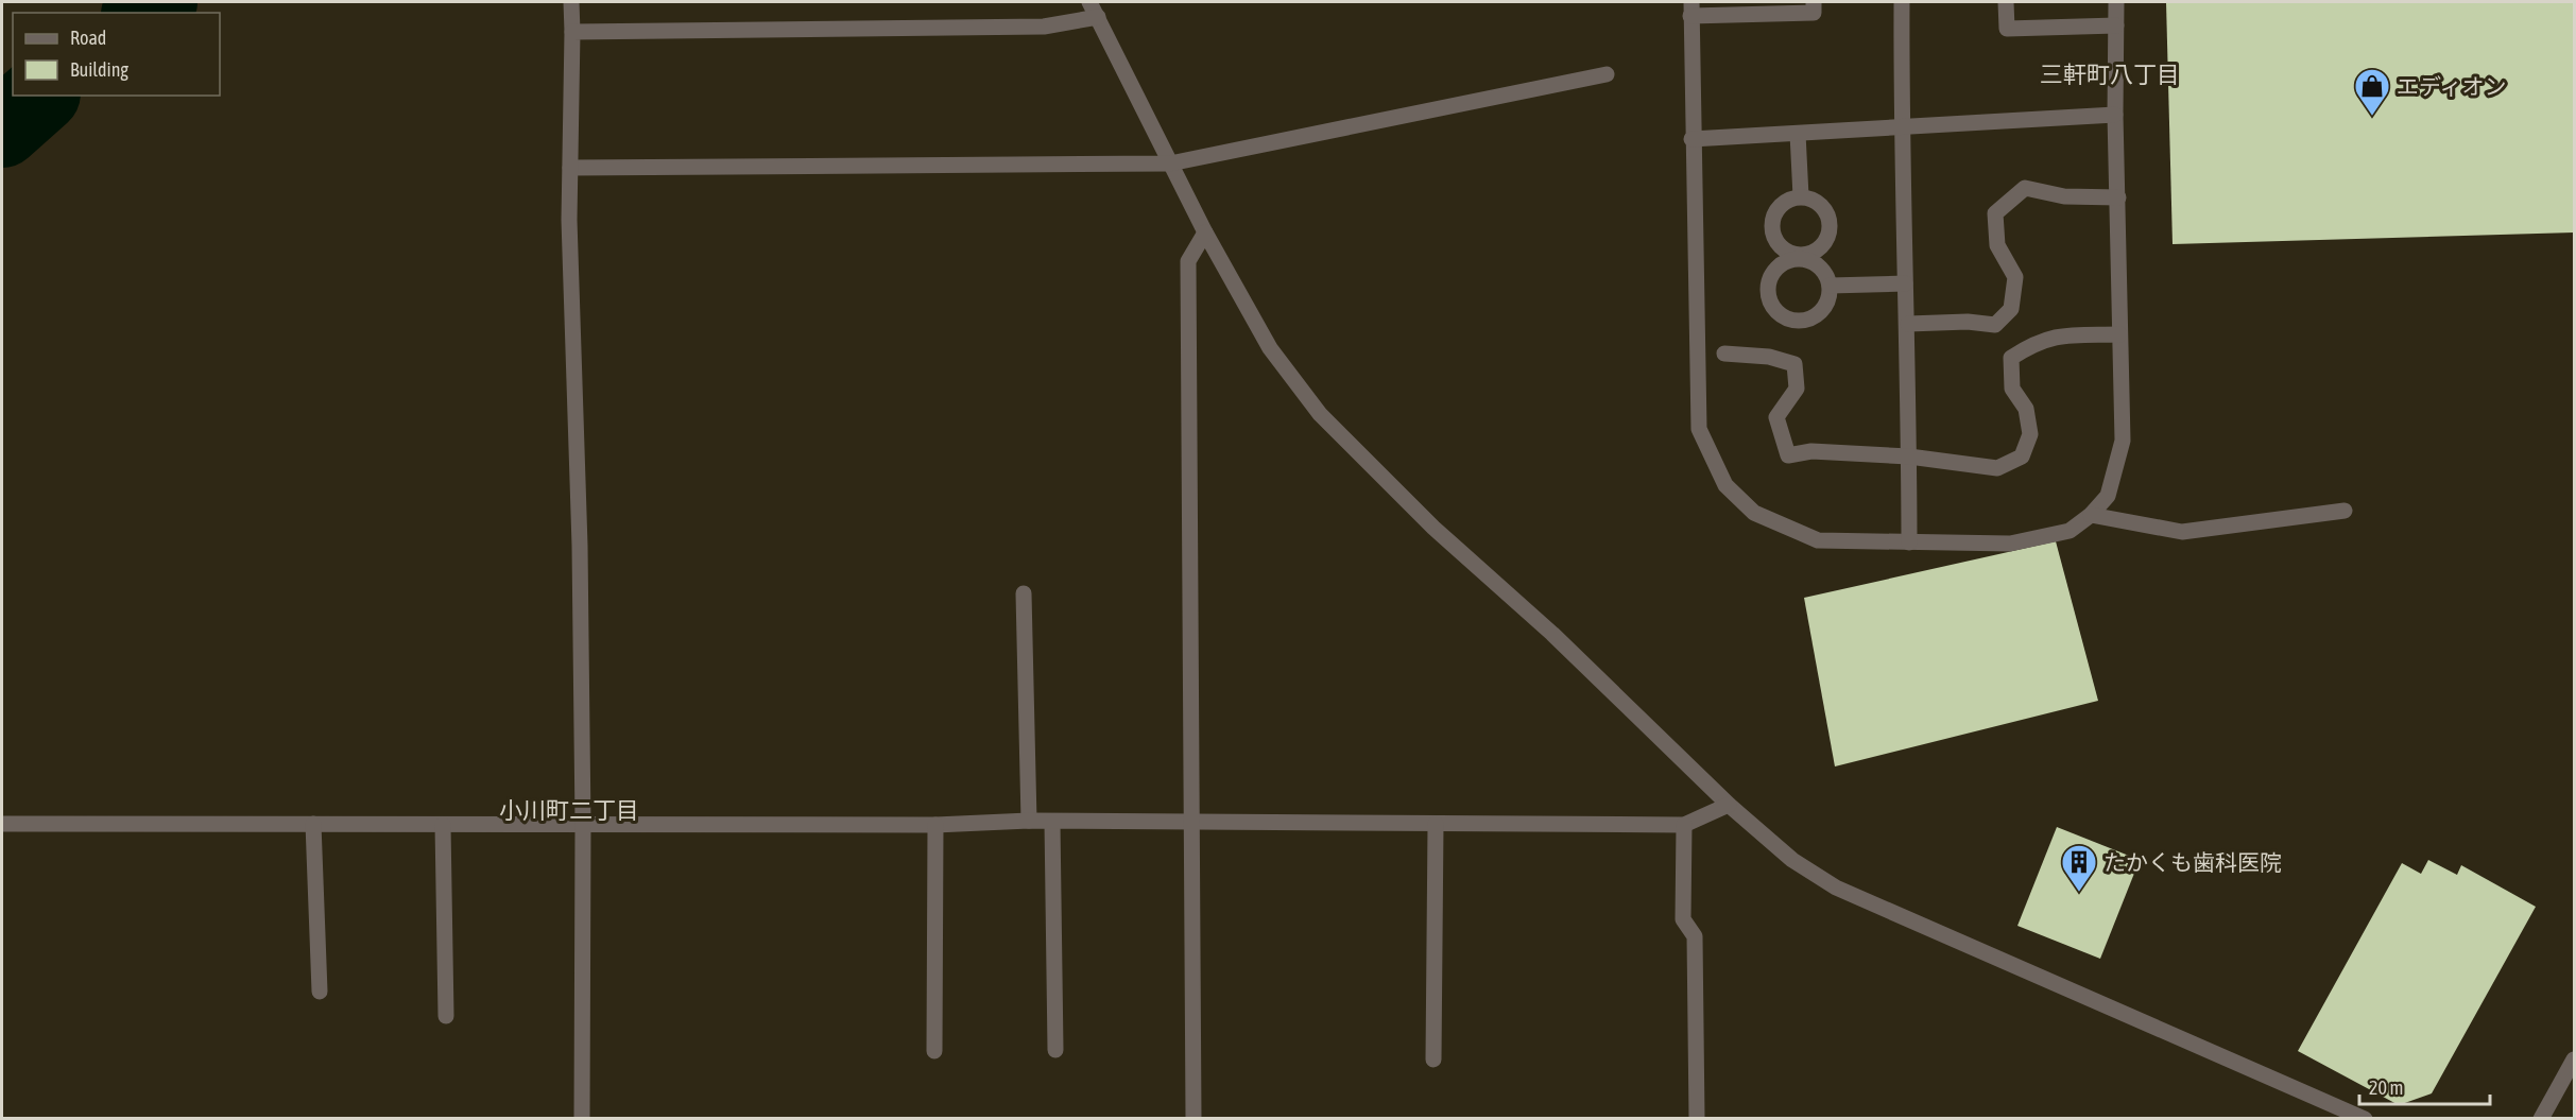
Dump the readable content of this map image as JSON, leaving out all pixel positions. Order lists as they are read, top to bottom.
{
  "districts": ["三軒町八丁目", "小川町二丁目"],
  "places": {
    "shop": ["エディオン"],
    "building": ["たかくも歯科医院"]
  },
  "legend": ["Road", "Building"],
  "scale_bar": "20 m"
}
